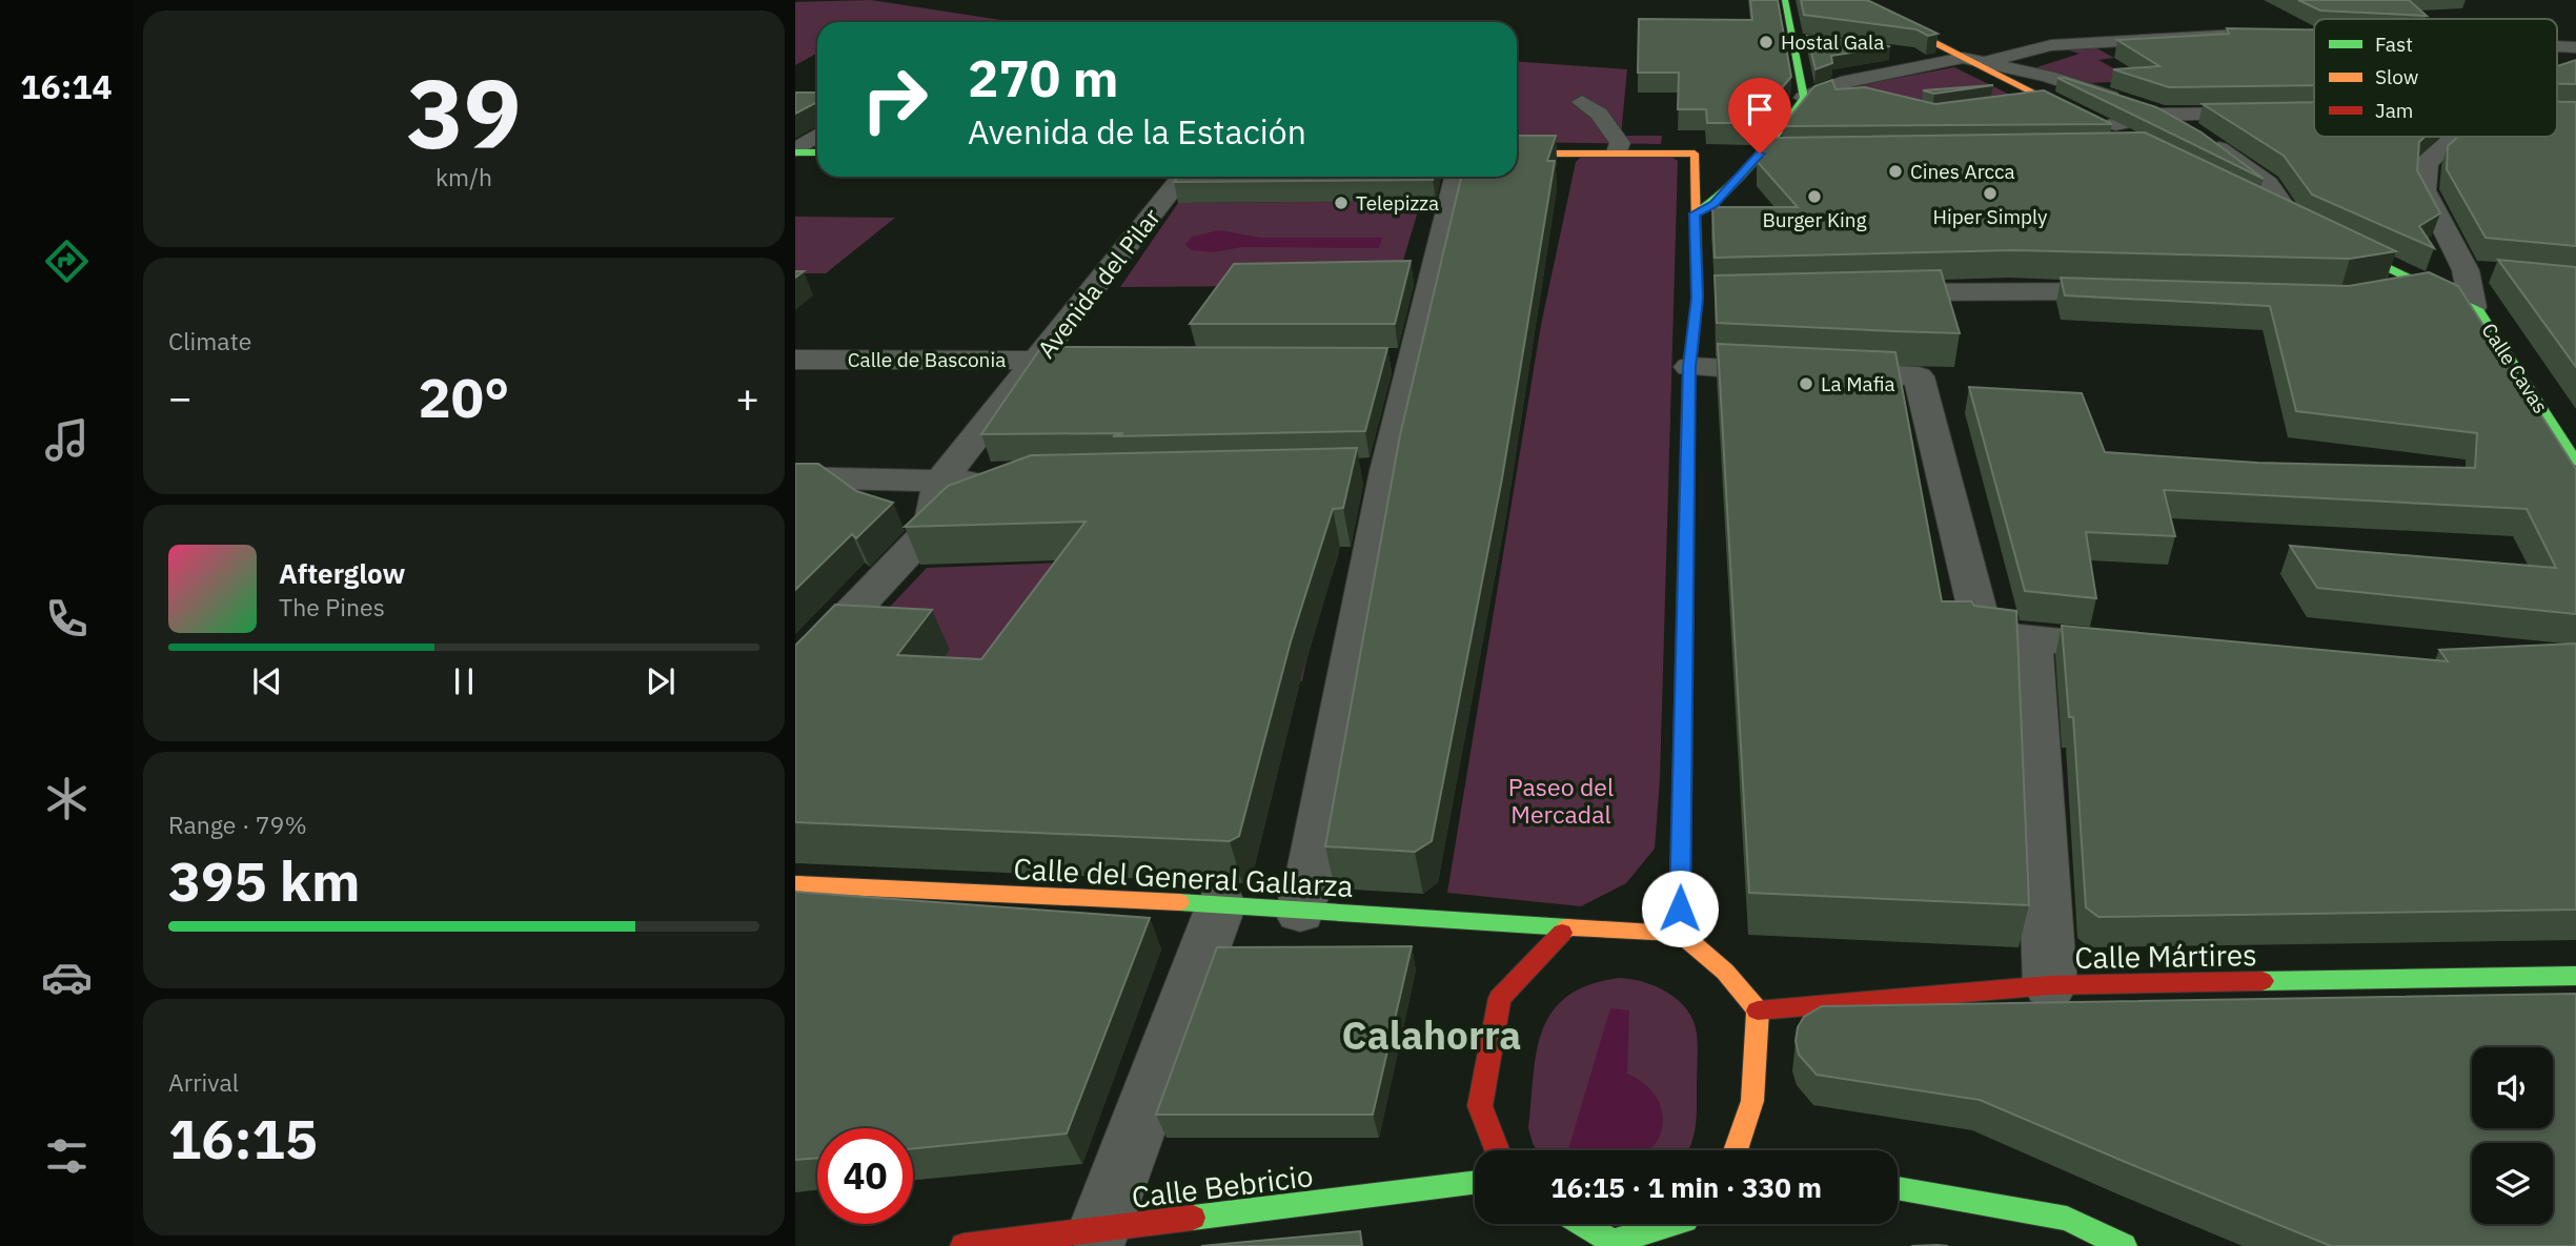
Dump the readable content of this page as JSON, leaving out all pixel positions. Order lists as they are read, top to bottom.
{
  "streets": {
    "street": [
      "Avenida del Pilar",
      "Calle de Basconia",
      "Calle Cavas",
      "Calle del General Gallarza",
      "Calle Mártires",
      "Calle Bebricio"
    ]
  },
  "crossings": [
    ["Avenida del Pilar", "Calle de Basconia"]
  ],
  "districts": ["Calahorra"],
  "parks": ["Paseo del Mercadal"],
  "places": [
    "Hostal Gala",
    "Cines Arcca",
    "Hiper Simply",
    "Burger King",
    "Telepizza",
    "La Mafia"
  ],
  "legend": ["Fast", "Slow", "Jam"],
  "page": {
    "tabs": "16:14",
    "tile": [
      ["39", "km/h"],
      "Climate",
      ["Range · 79%", "395 km"],
      ["Arrival", "16:15"]
    ],
    "turn": ["270 m", "Avenida de la Estación"],
    "heat": ["−", "20°", "+"],
    "song": ["Afterglow", "The Pines"],
    "limit": "40",
    "trip": "16:15 · 1 min · 330 m"
  }
}
